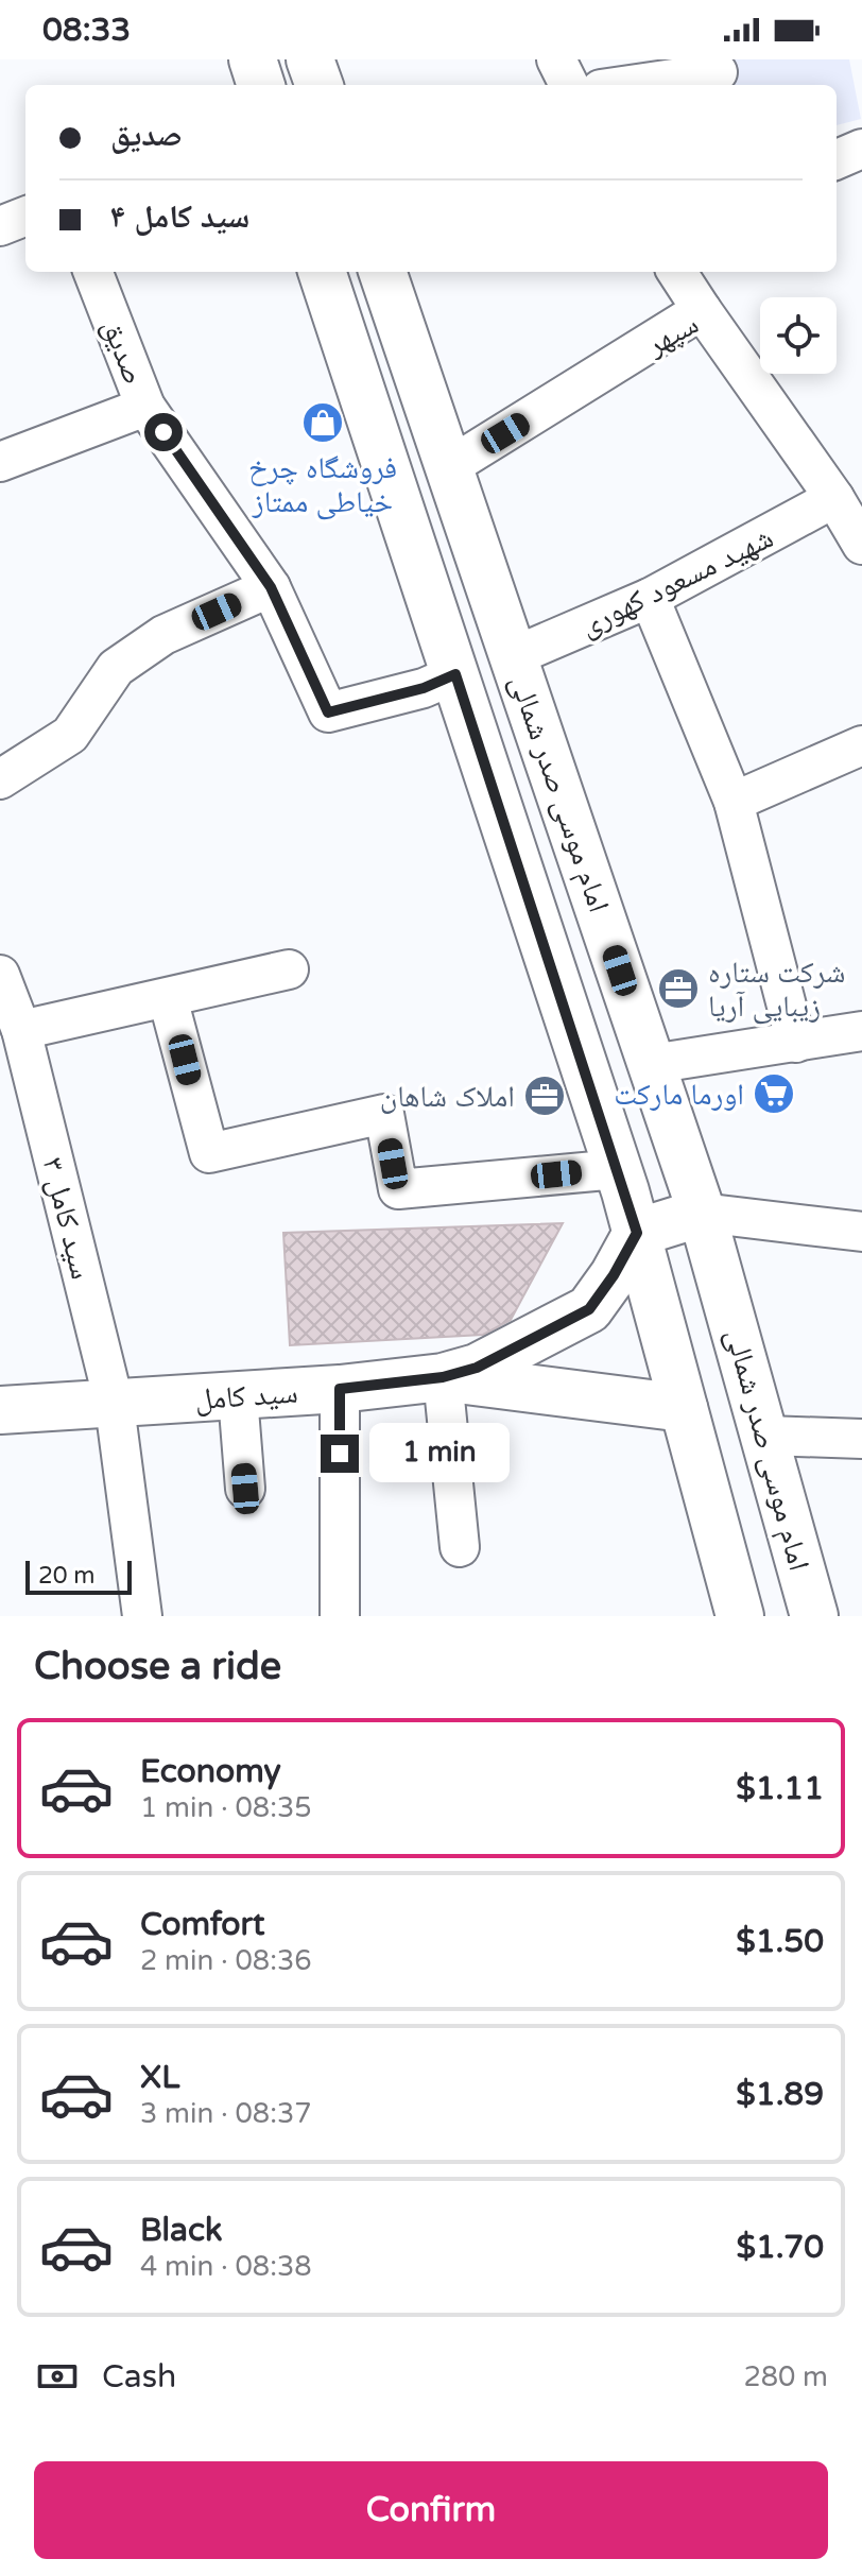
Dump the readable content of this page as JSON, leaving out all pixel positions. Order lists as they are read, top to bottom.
{
  "streets": {
    "main road": ["امام موسی صدر شمالی", "سید کامل"],
    "street": [
      "سپهر",
      "صدیق",
      "شهید مسعود کهوری",
      "سید کامل ۳"
    ]
  },
  "crossings": [
    ["سپهر", "شهید مسعود کهوری"],
    ["سپهر", "امام موسی صدر شمالی"],
    ["صدیق", "امام موسی صدر شمالی"],
    ["شهید مسعود کهوری", "امام موسی صدر شمالی"],
    ["امام موسی صدر شمالی", "سید کامل"],
    ["سید کامل ۳", "سید کامل"]
  ],
  "places": {
    "shop": ["فروشگاه چرخ خیاطی ممتاز"],
    "office": ["شرکت ستاره زیبایی آریا", "املاک شاهان"],
    "supermarket": ["اورما مارکت"]
  },
  "scale_bar": "20 m",
  "page": {
    "status": "08:33",
    "banner": ["صدیق", "سید کامل ۴"],
    "bubble": "1 min",
    "scale": "20 m",
    "heading": "Choose a ride",
    "list": [
      {
        "name": "Economy",
        "note": "1 min · 08:35",
        "value": "$1.11"
      },
      {
        "name": "Comfort",
        "note": "2 min · 08:36",
        "value": "$1.50"
      },
      {
        "name": "XL",
        "note": "3 min · 08:37",
        "value": "$1.89"
      },
      {
        "name": "Black",
        "note": "4 min · 08:38",
        "value": "$1.70"
      }
    ],
    "pay": ["Cash", "280 m"],
    "buttons": "Confirm"
  }
}
